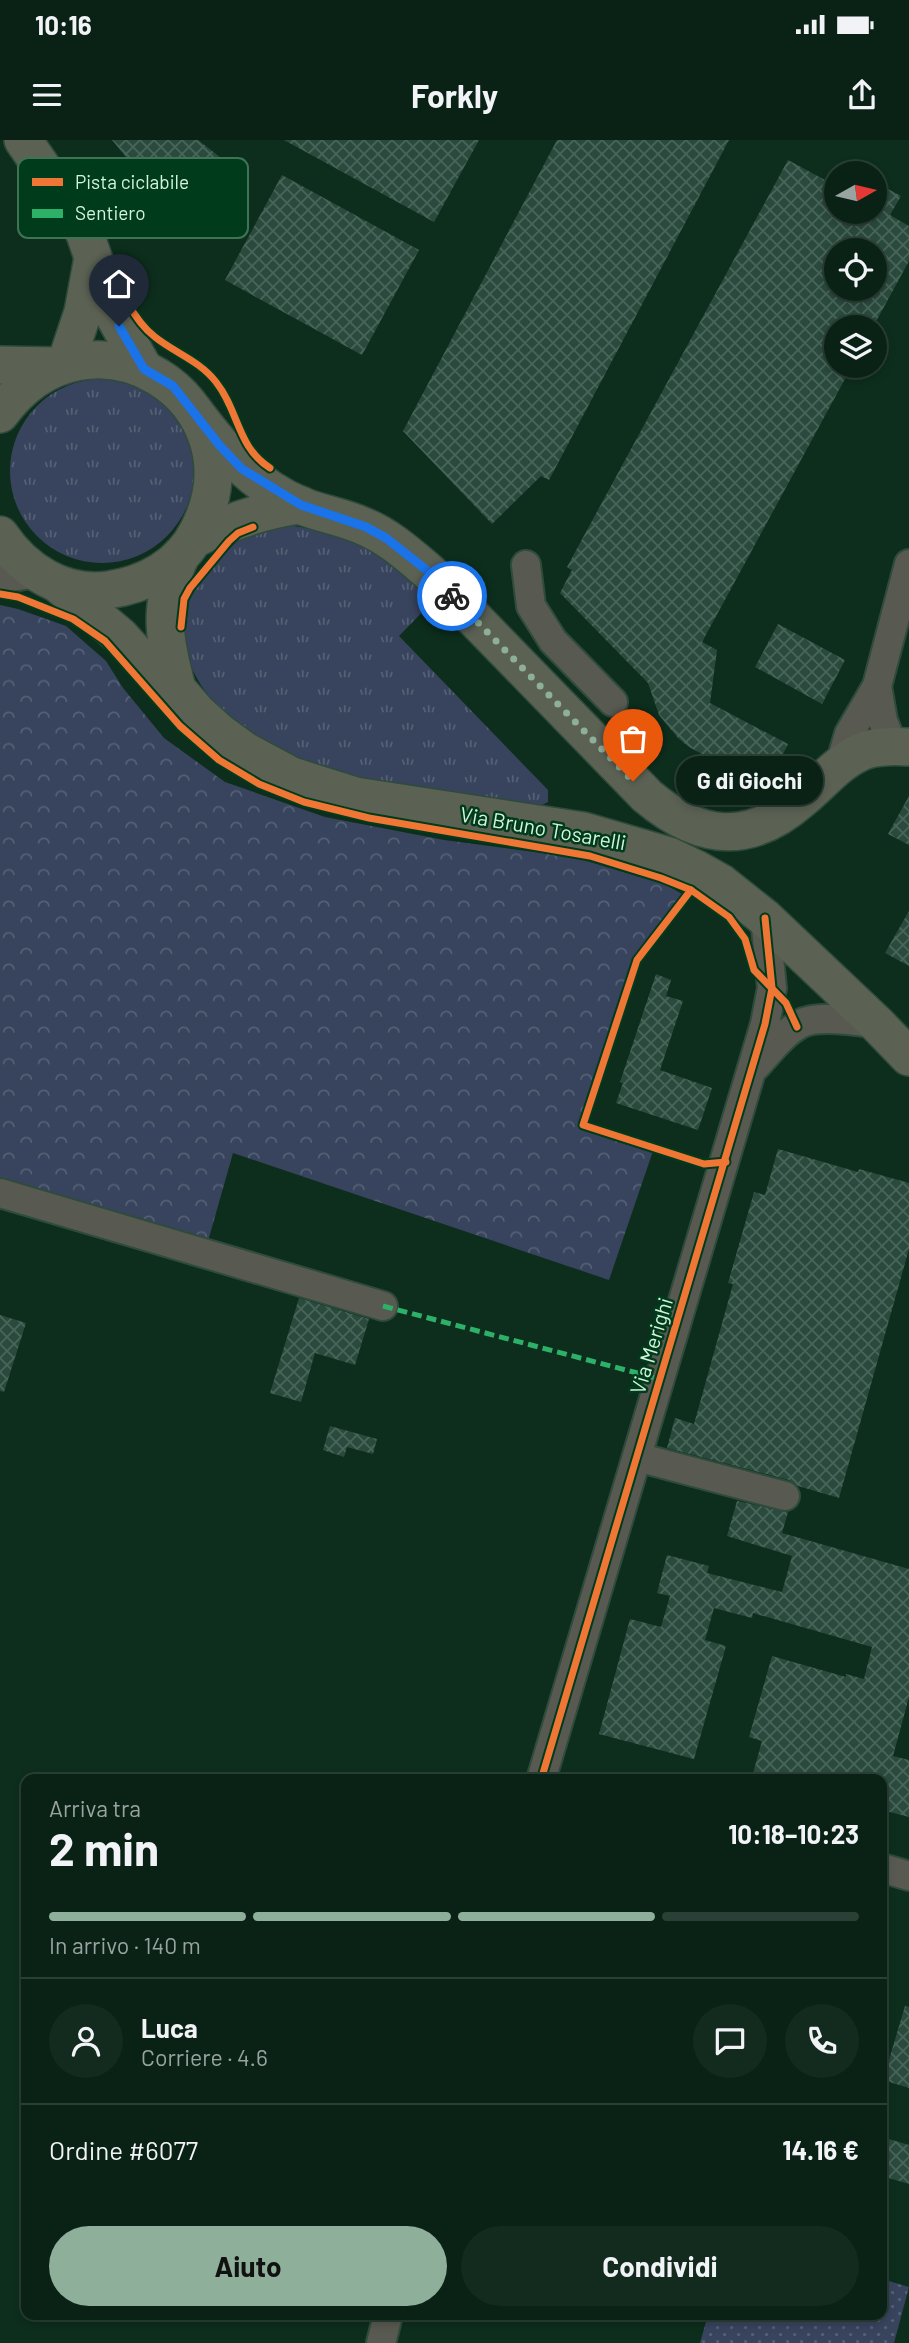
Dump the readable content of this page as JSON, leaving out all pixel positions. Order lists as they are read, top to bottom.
{
  "streets": {
    "main road": ["Via Bruno Tosarelli"],
    "street": ["Via Merighi"]
  },
  "crossings": [
    ["Via Bruno Tosarelli", "Via Merighi"]
  ],
  "places": ["G di Giochi"],
  "legend": ["Pista ciclabile", "Sentiero"],
  "north": "right",
  "page": {
    "status": "10:16",
    "header": "Forkly",
    "bubble": "G di Giochi",
    "heading": ["2 min", "Arriva tra", "10:18–10:23"],
    "panel": [
      "Luca",
      "Corriere · 4.6",
      "Ordine #6077",
      "14.16 €"
    ],
    "bar": "In arrivo · 140 m",
    "buttons": ["Aiuto", "Condividi"]
  }
}
